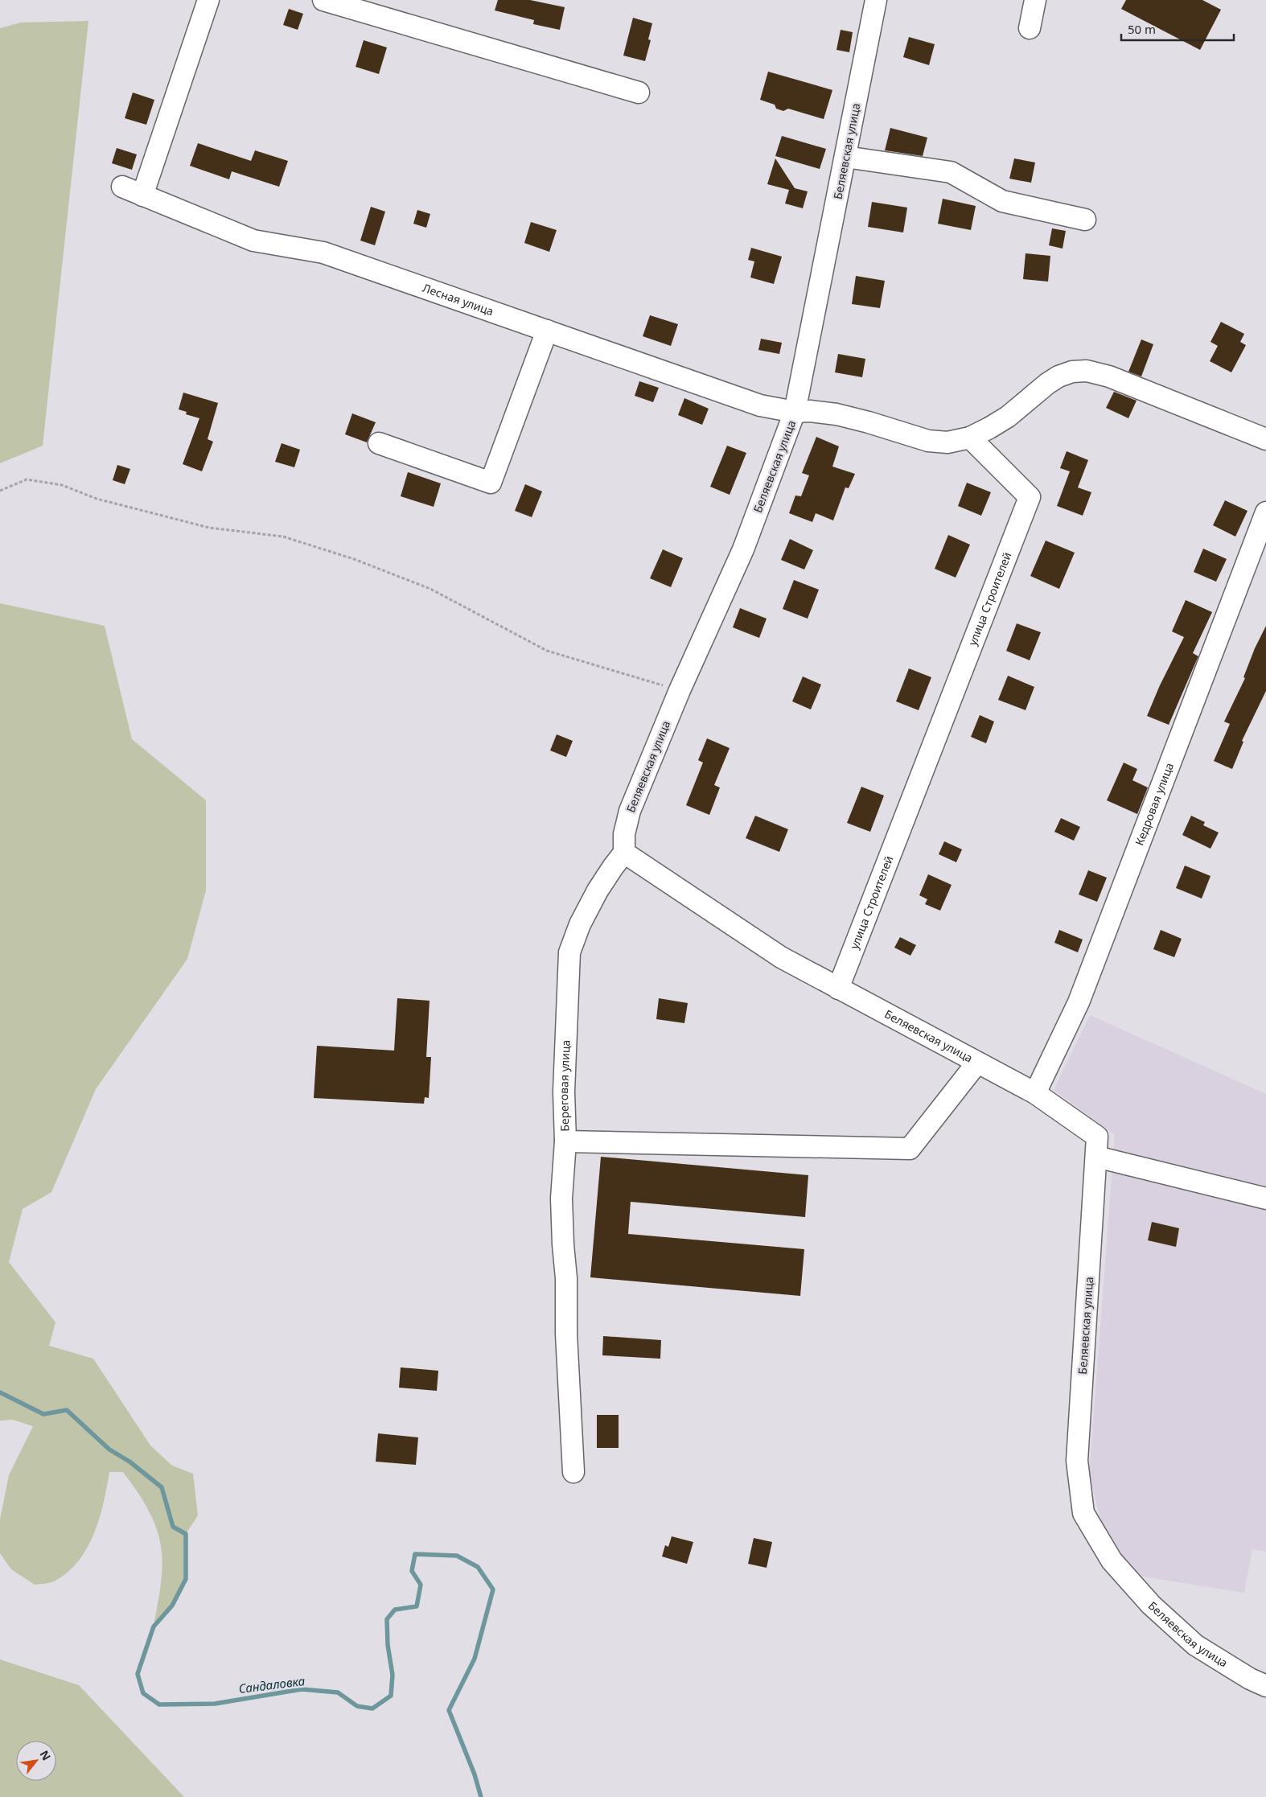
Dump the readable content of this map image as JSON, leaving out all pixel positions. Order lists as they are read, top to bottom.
{
  "streets": {
    "street": [
      "Беляевская улица",
      "Лесная улица",
      "улица Строителей",
      "Кедровая улица",
      "Береговая улица"
    ]
  },
  "crossings": [
    ["Беляевская улица", "Лесная улица"],
    ["Беляевская улица", "улица Строителей"],
    ["Беляевская улица", "Кедровая улица"],
    ["Беляевская улица", "Береговая улица"],
    ["Лесная улица", "улица Строителей"]
  ],
  "water": ["Сандаловка"],
  "scale_bar": "50 m",
  "north": "top right"
}
